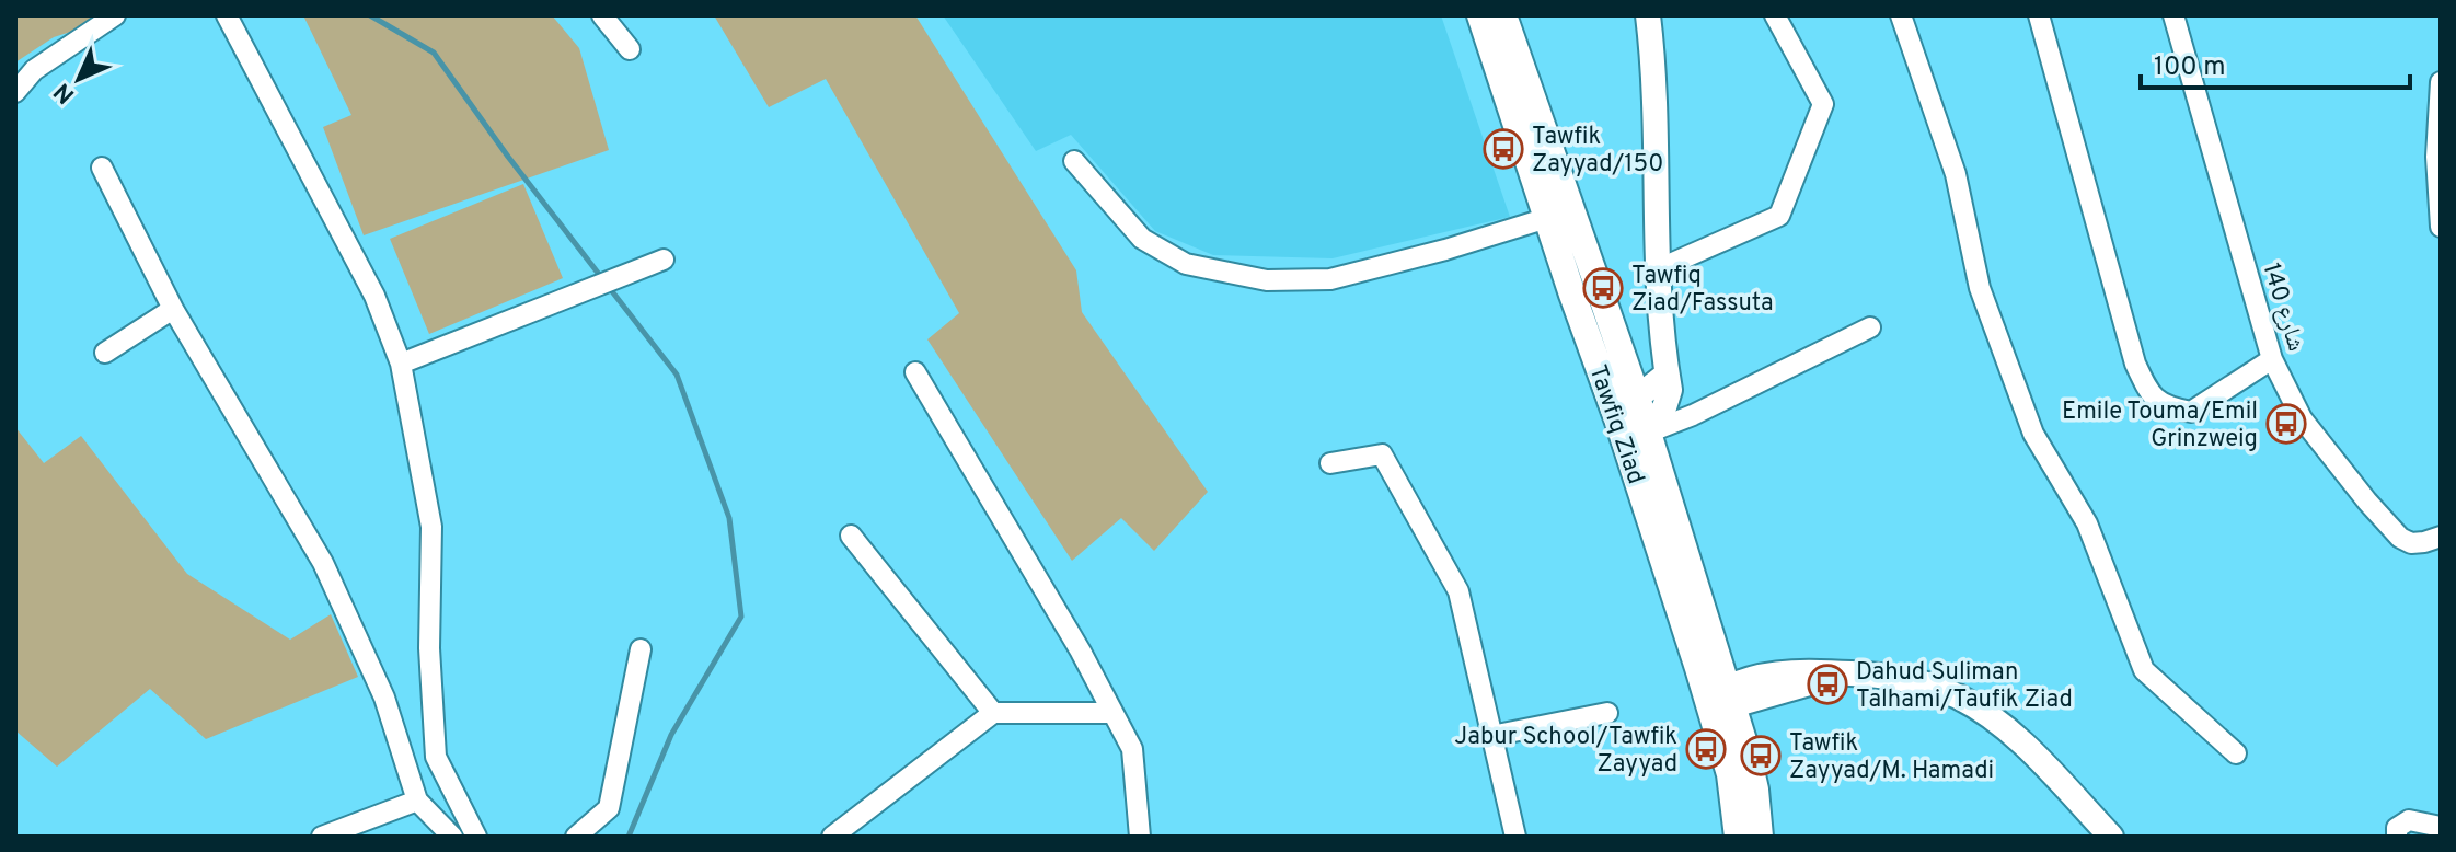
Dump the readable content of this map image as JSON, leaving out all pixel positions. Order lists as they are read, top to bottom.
{
  "streets": {
    "main road": ["Tawfiq Ziad"],
    "street": ["شارع 140"]
  },
  "places": {
    "bus stop": [
      "Tawfik Zayyad/150",
      "Tawfiq Ziad/Fassuta",
      "Emile Touma/Emil Grinzweig",
      "Dahud Suliman Talhami/Taufik Ziad",
      "Jabur School/Tawfik Zayyad",
      "Tawfik Zayyad/M. Hamadi"
    ]
  },
  "scale_bar": "100 m",
  "north": "bottom left"
}
